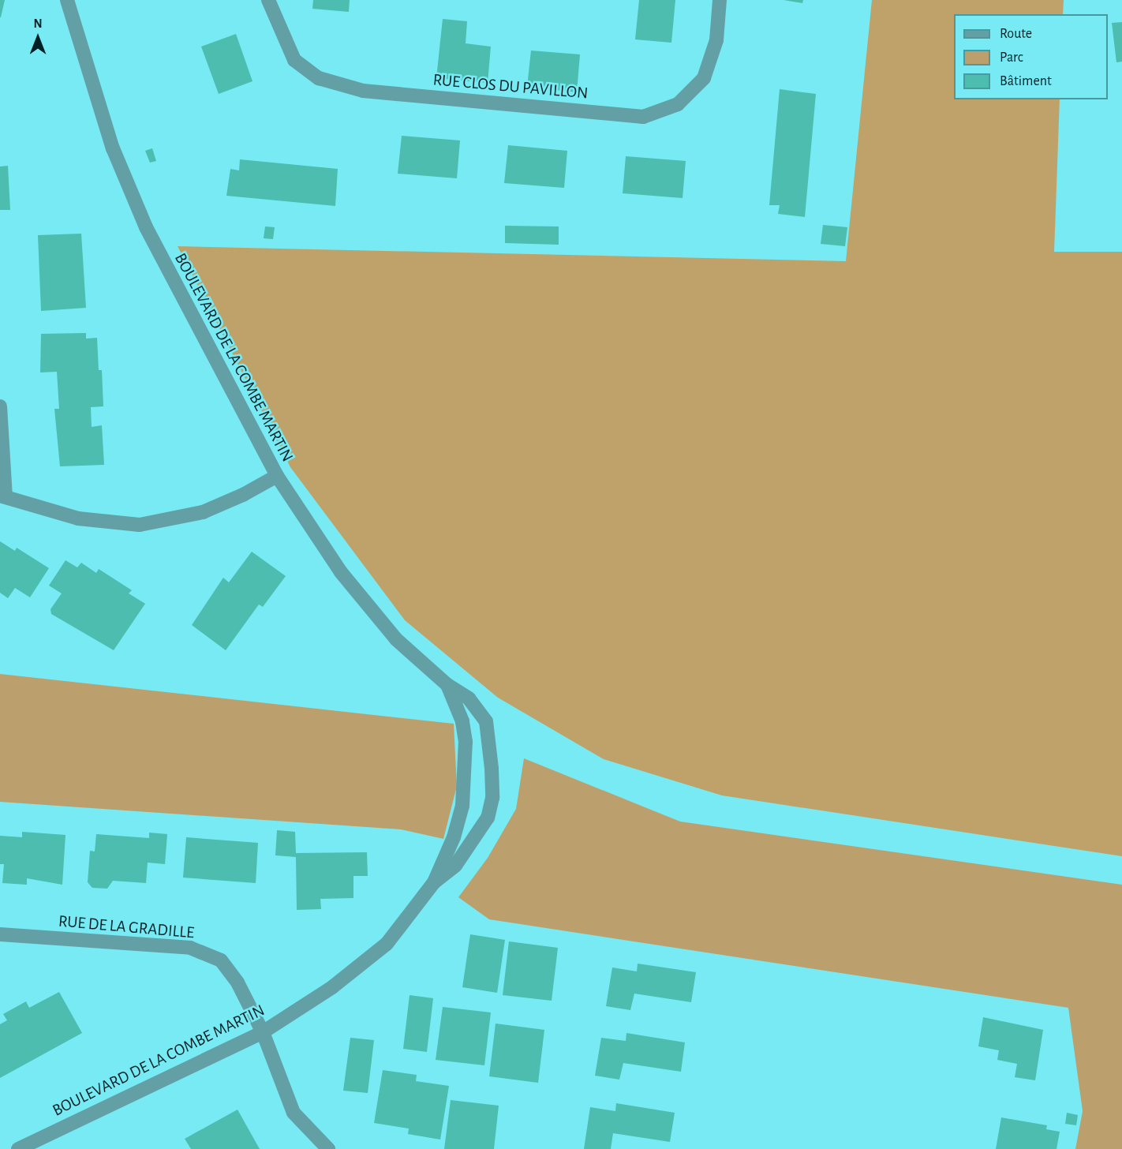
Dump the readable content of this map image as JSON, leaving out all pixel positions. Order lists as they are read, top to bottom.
{
  "streets": {
    "street": ["RUE CLOS DU PAVILLON", "BOULEVARD DE LA COMBE MARTIN", "RUE DE LA GRADILLE"]
  },
  "crossings": [
    ["BOULEVARD DE LA COMBE MARTIN", "RUE DE LA GRADILLE"]
  ],
  "legend": ["Route", "Parc", "Bâtiment"],
  "north": "top"
}
